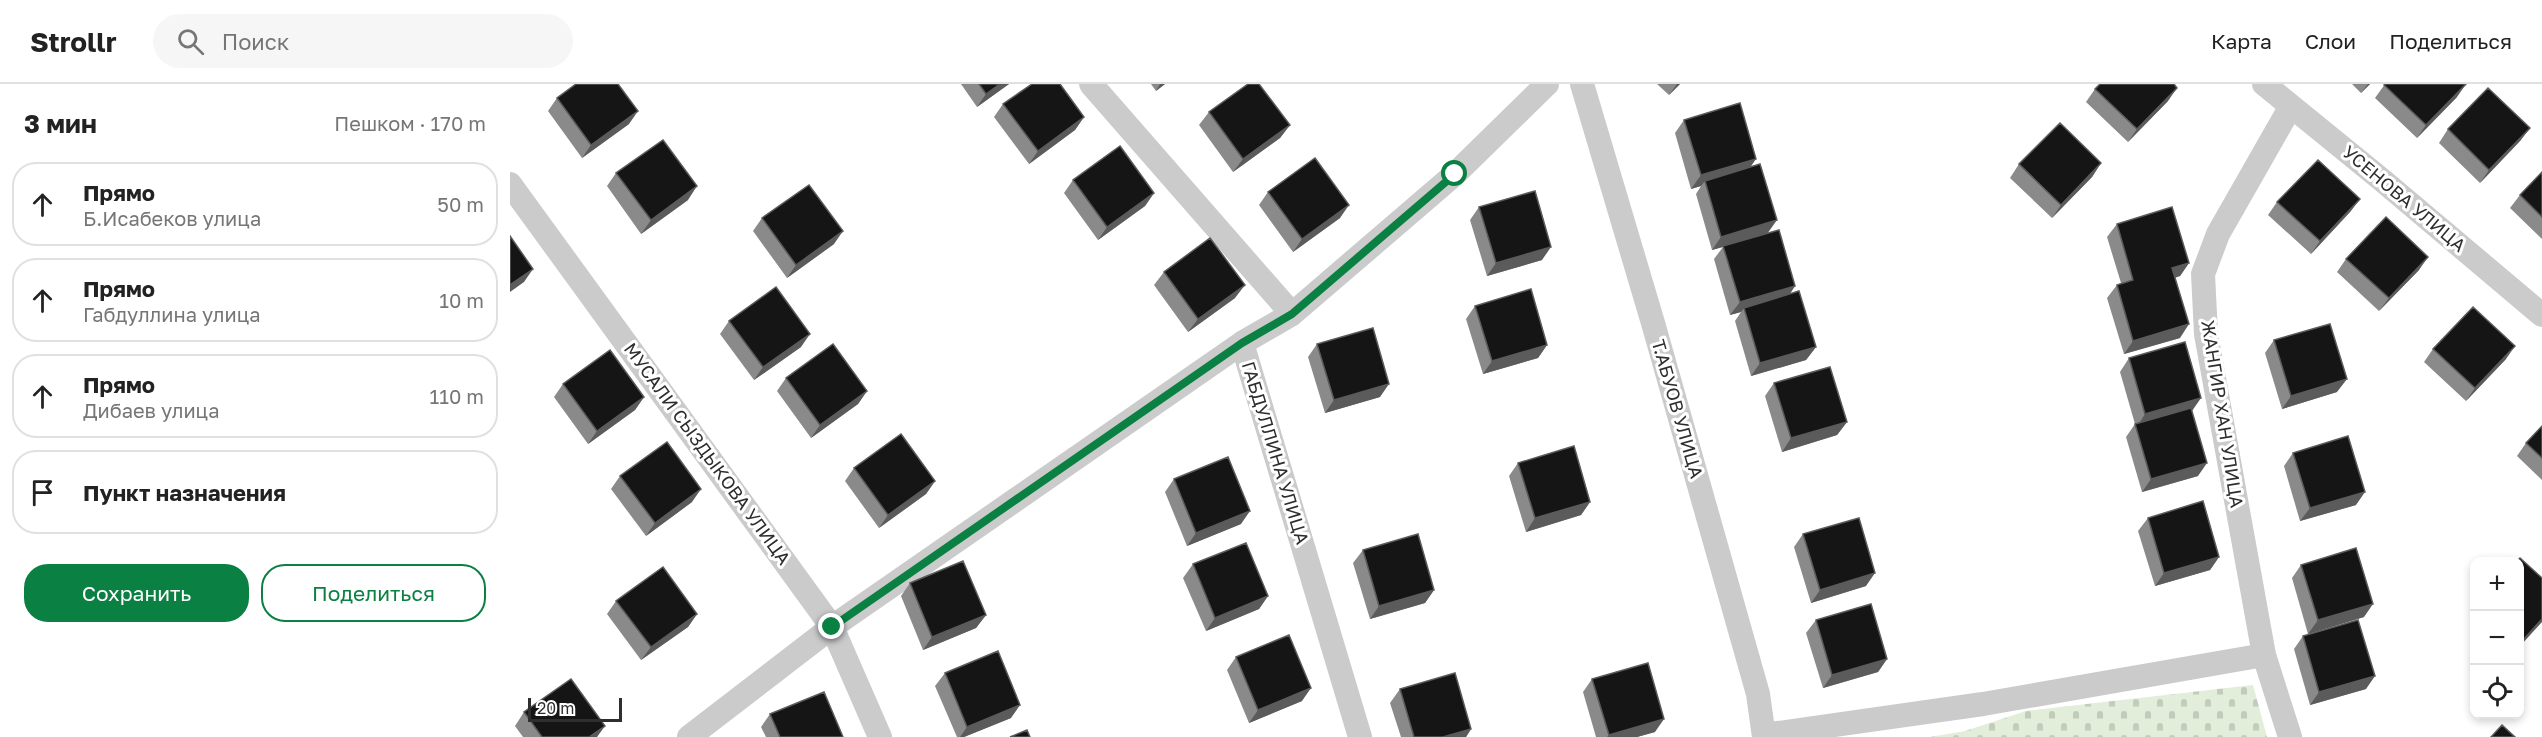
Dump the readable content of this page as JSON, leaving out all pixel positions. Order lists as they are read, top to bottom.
{
  "streets": {
    "street": [
      "УСЕНОВА УЛИЦА",
      "Т.АБУОВ УЛИЦА",
      "ЖАНГИР ХАН УЛИЦА",
      "ГАБДУЛЛИНА УЛИЦА",
      "МУСАЛИ СЫЗДЫКОВА УЛИЦА"
    ]
  },
  "crossings": [
    ["УСЕНОВА УЛИЦА", "ЖАНГИР ХАН УЛИЦА"]
  ],
  "scale_bar": "20 m",
  "page": {
    "header": "Strollr",
    "search": "Поиск",
    "nav": ["Карта", "Слои", "Поделиться"],
    "heading": ["3 мин", "Пешком · 170 m"],
    "list": [
      ["Прямо", "Б.Исабеков улица", "50 m"],
      ["Прямо", "Габдуллина улица", "10 m"],
      ["Прямо", "Дибаев улица", "110 m"],
      "Пункт назначения"
    ],
    "buttons": ["Сохранить", "Поделиться"],
    "map_buttons": ["+", "−"],
    "scale": "20 m"
  }
}
